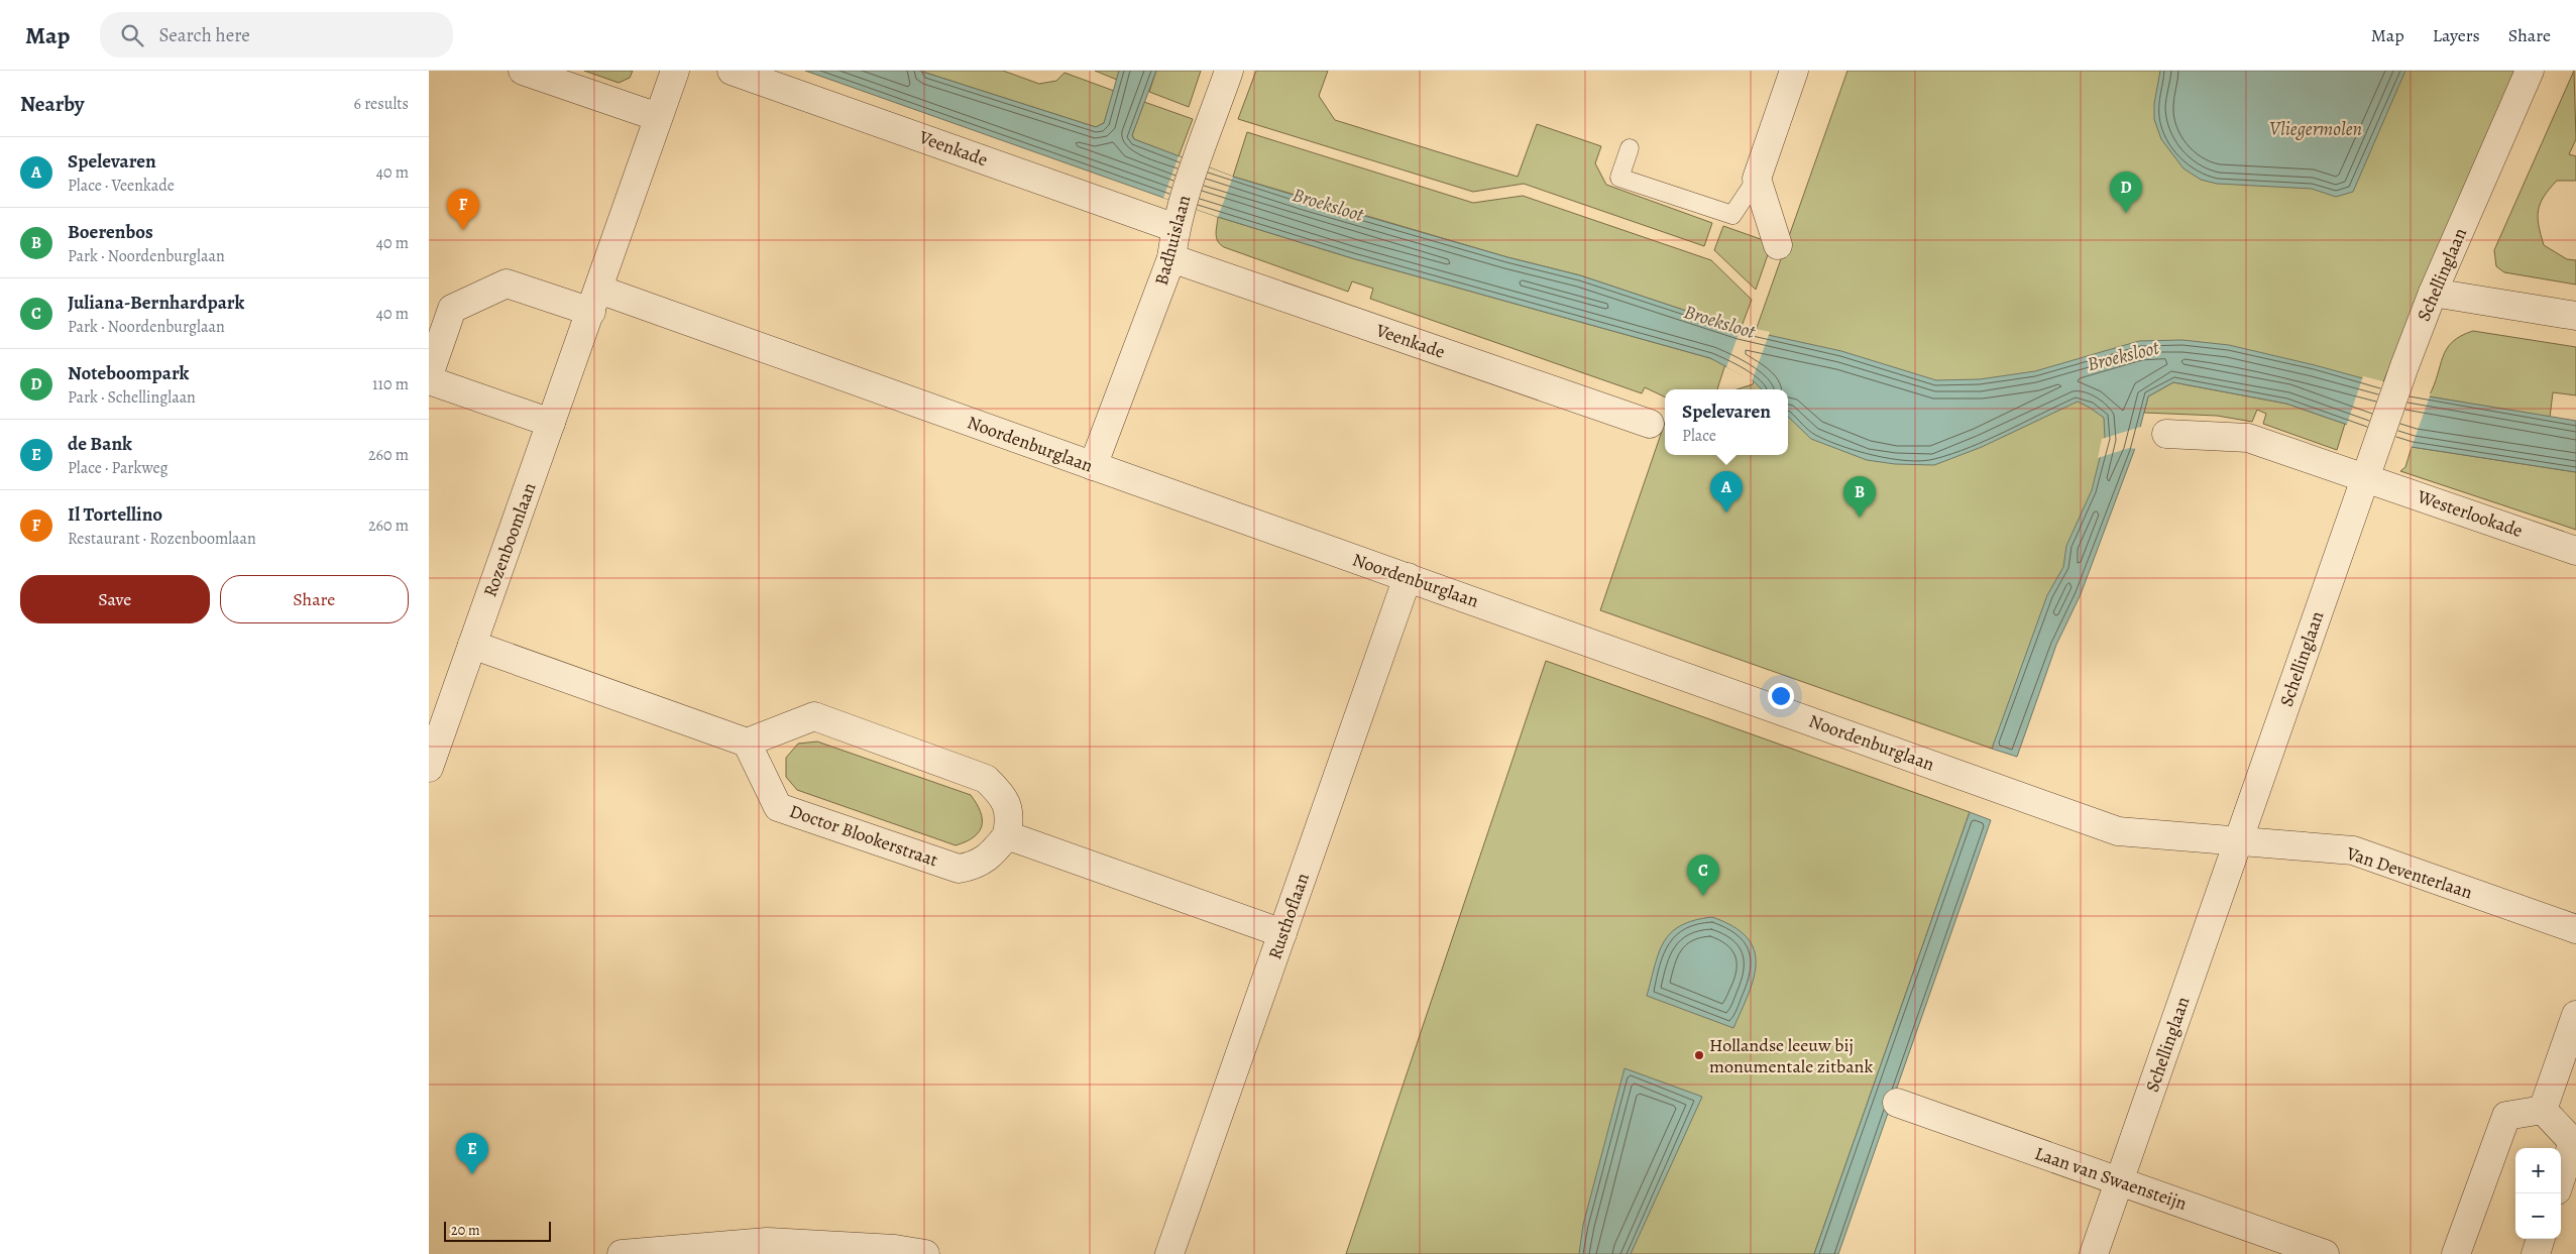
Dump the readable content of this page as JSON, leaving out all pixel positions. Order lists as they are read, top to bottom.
{
  "streets": {
    "street": [
      "Veenkade",
      "Badhuislaan",
      "Schellinglaan",
      "Noordenburglaan",
      "Westerlookade",
      "Rozenboomlaan",
      "Doctor Blookerstraat",
      "Van Deventerlaan",
      "Rusthoflaan",
      "Laan van Swaensteijn"
    ]
  },
  "crossings": [
    ["Veenkade", "Badhuislaan"],
    ["Badhuislaan", "Noordenburglaan"],
    ["Schellinglaan", "Noordenburglaan"],
    ["Schellinglaan", "Westerlookade"],
    ["Schellinglaan", "Van Deventerlaan"],
    ["Schellinglaan", "Laan van Swaensteijn"],
    ["Noordenburglaan", "Rozenboomlaan"],
    ["Noordenburglaan", "Van Deventerlaan"],
    ["Noordenburglaan", "Rusthoflaan"]
  ],
  "water": ["Vliegermolen", "Broeksloot"],
  "places": ["Hollandse leeuw bij monumentale zitbank"],
  "scale_bar": "20 m",
  "page": {
    "header": "Map",
    "search": "Search here",
    "nav": ["Map", "Layers", "Share"],
    "heading": ["Nearby", "6 results"],
    "list": [
      {
        "mark": "A",
        "name": "Spelevaren",
        "note": "Place · Veenkade",
        "value": "40 m"
      },
      {
        "mark": "B",
        "name": "Boerenbos",
        "note": "Park · Noordenburglaan",
        "value": "40 m"
      },
      {
        "mark": "C",
        "name": "Juliana-Bernhardpark",
        "note": "Park · Noordenburglaan",
        "value": "40 m"
      },
      {
        "mark": "D",
        "name": "Noteboompark",
        "note": "Park · Schellinglaan",
        "value": "110 m"
      },
      {
        "mark": "E",
        "name": "de Bank",
        "note": "Place · Parkweg",
        "value": "260 m"
      },
      {
        "mark": "F",
        "name": "Il Tortellino",
        "note": "Restaurant · Rozenboomlaan",
        "value": "260 m"
      }
    ],
    "pins": [
      "D",
      "F",
      "A",
      "B",
      "C",
      "E"
    ],
    "popup": ["Spelevaren", "Place"],
    "buttons": ["Save", "Share"],
    "map_buttons": ["+", "−"],
    "scale": "20 m"
  }
}
